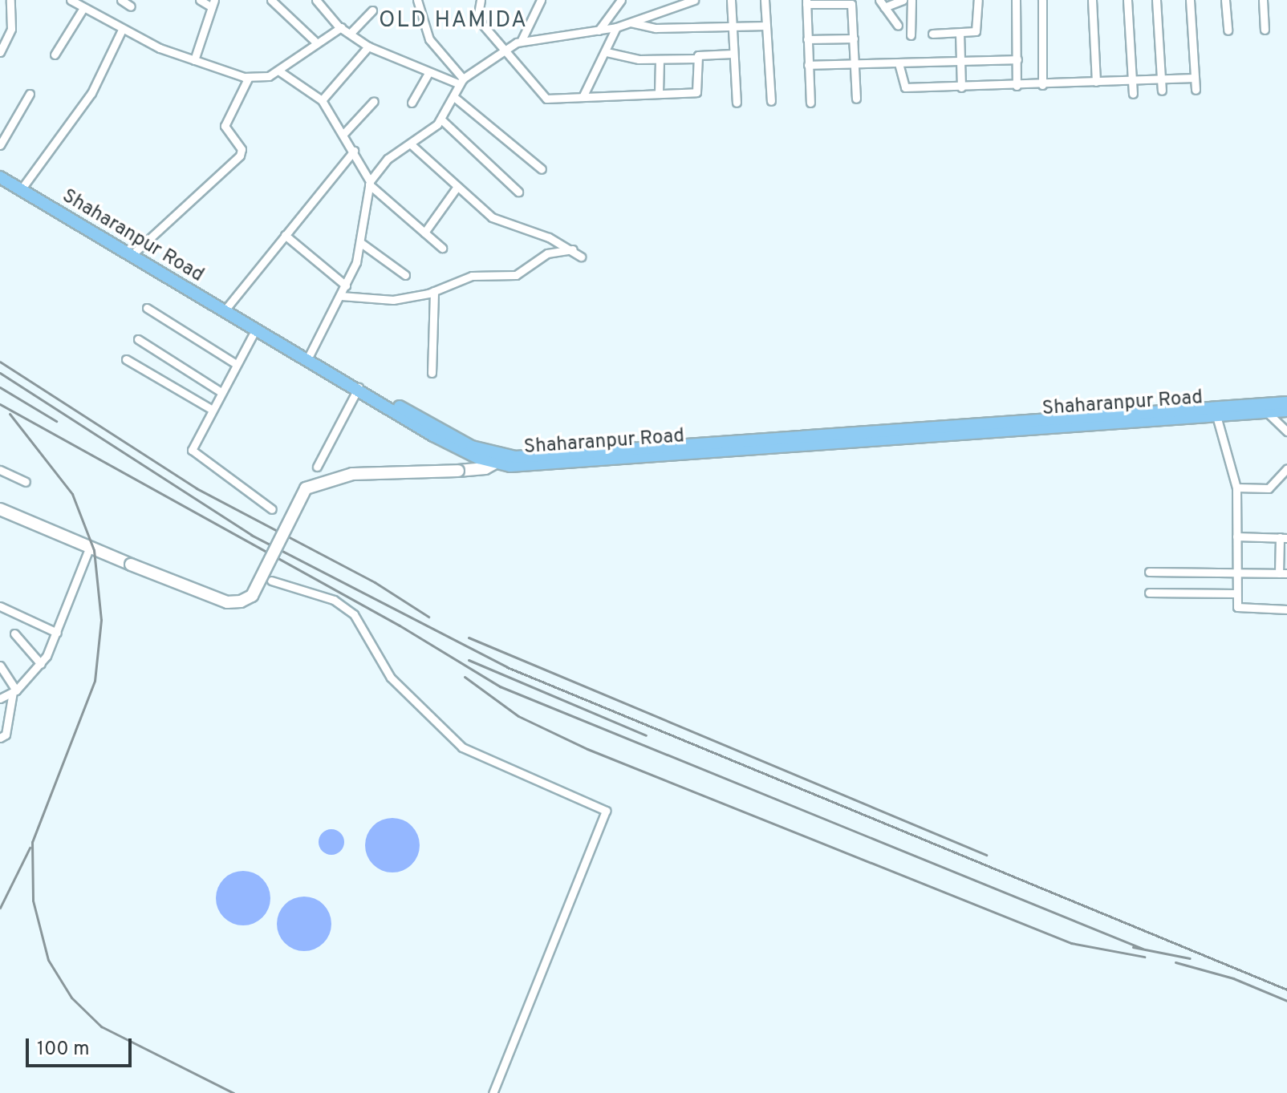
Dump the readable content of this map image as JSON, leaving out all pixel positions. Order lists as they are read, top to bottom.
{
  "streets": {
    "main road": ["Shaharanpur Road"]
  },
  "districts": ["OLD HAMIDA"],
  "scale_bar": "100 m"
}
